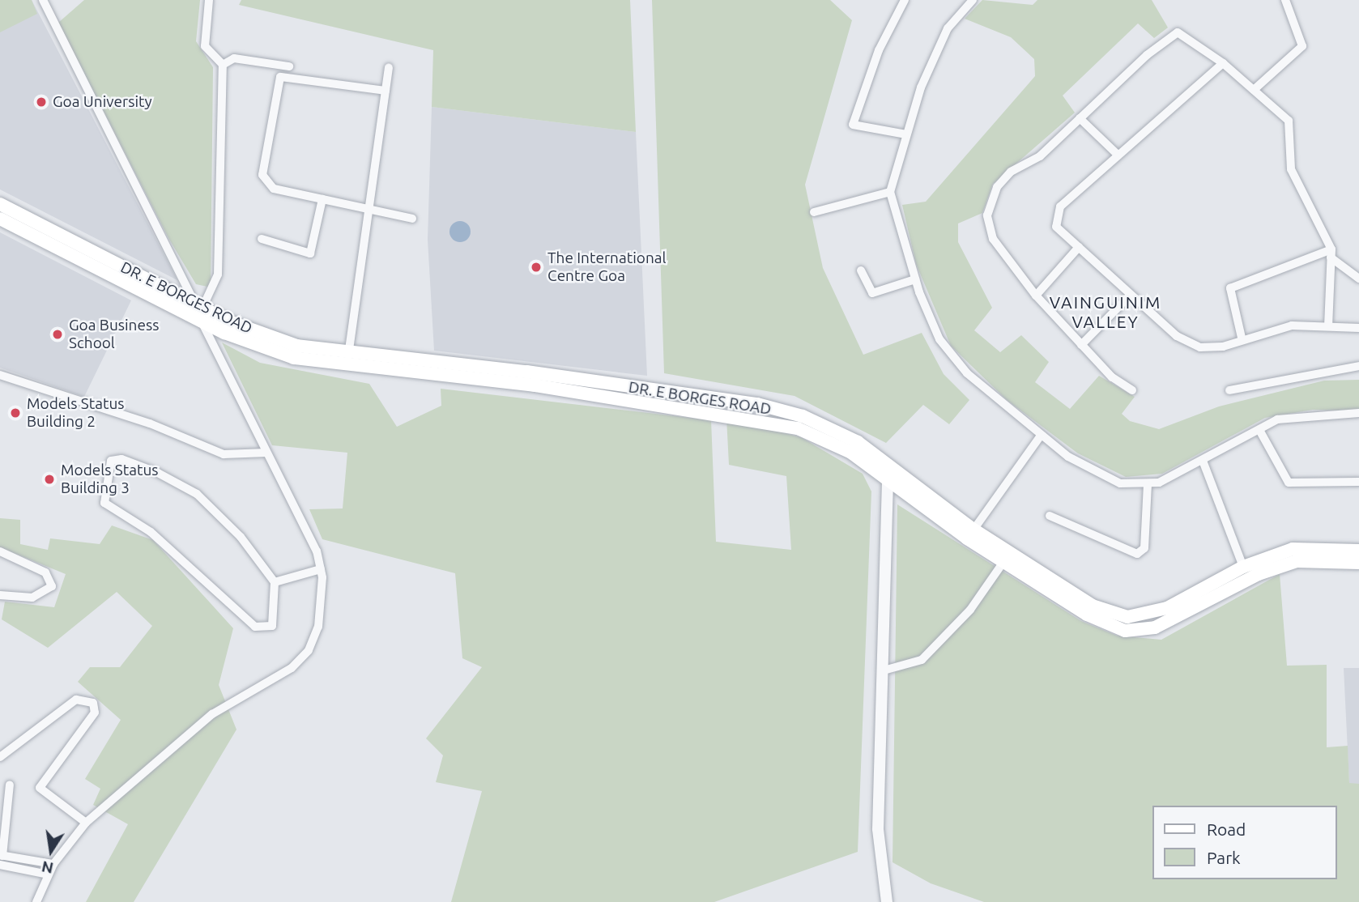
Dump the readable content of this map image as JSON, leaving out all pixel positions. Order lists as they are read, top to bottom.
{
  "streets": {
    "main road": ["DR. E BORGES ROAD"]
  },
  "districts": ["VAINGUINIM VALLEY"],
  "places": [
    "Goa University",
    "The International Centre Goa",
    "Goa Business School",
    "Models Status Building 2",
    "Models Status Building 3"
  ],
  "legend": ["Road", "Park"],
  "north": "bottom"
}
